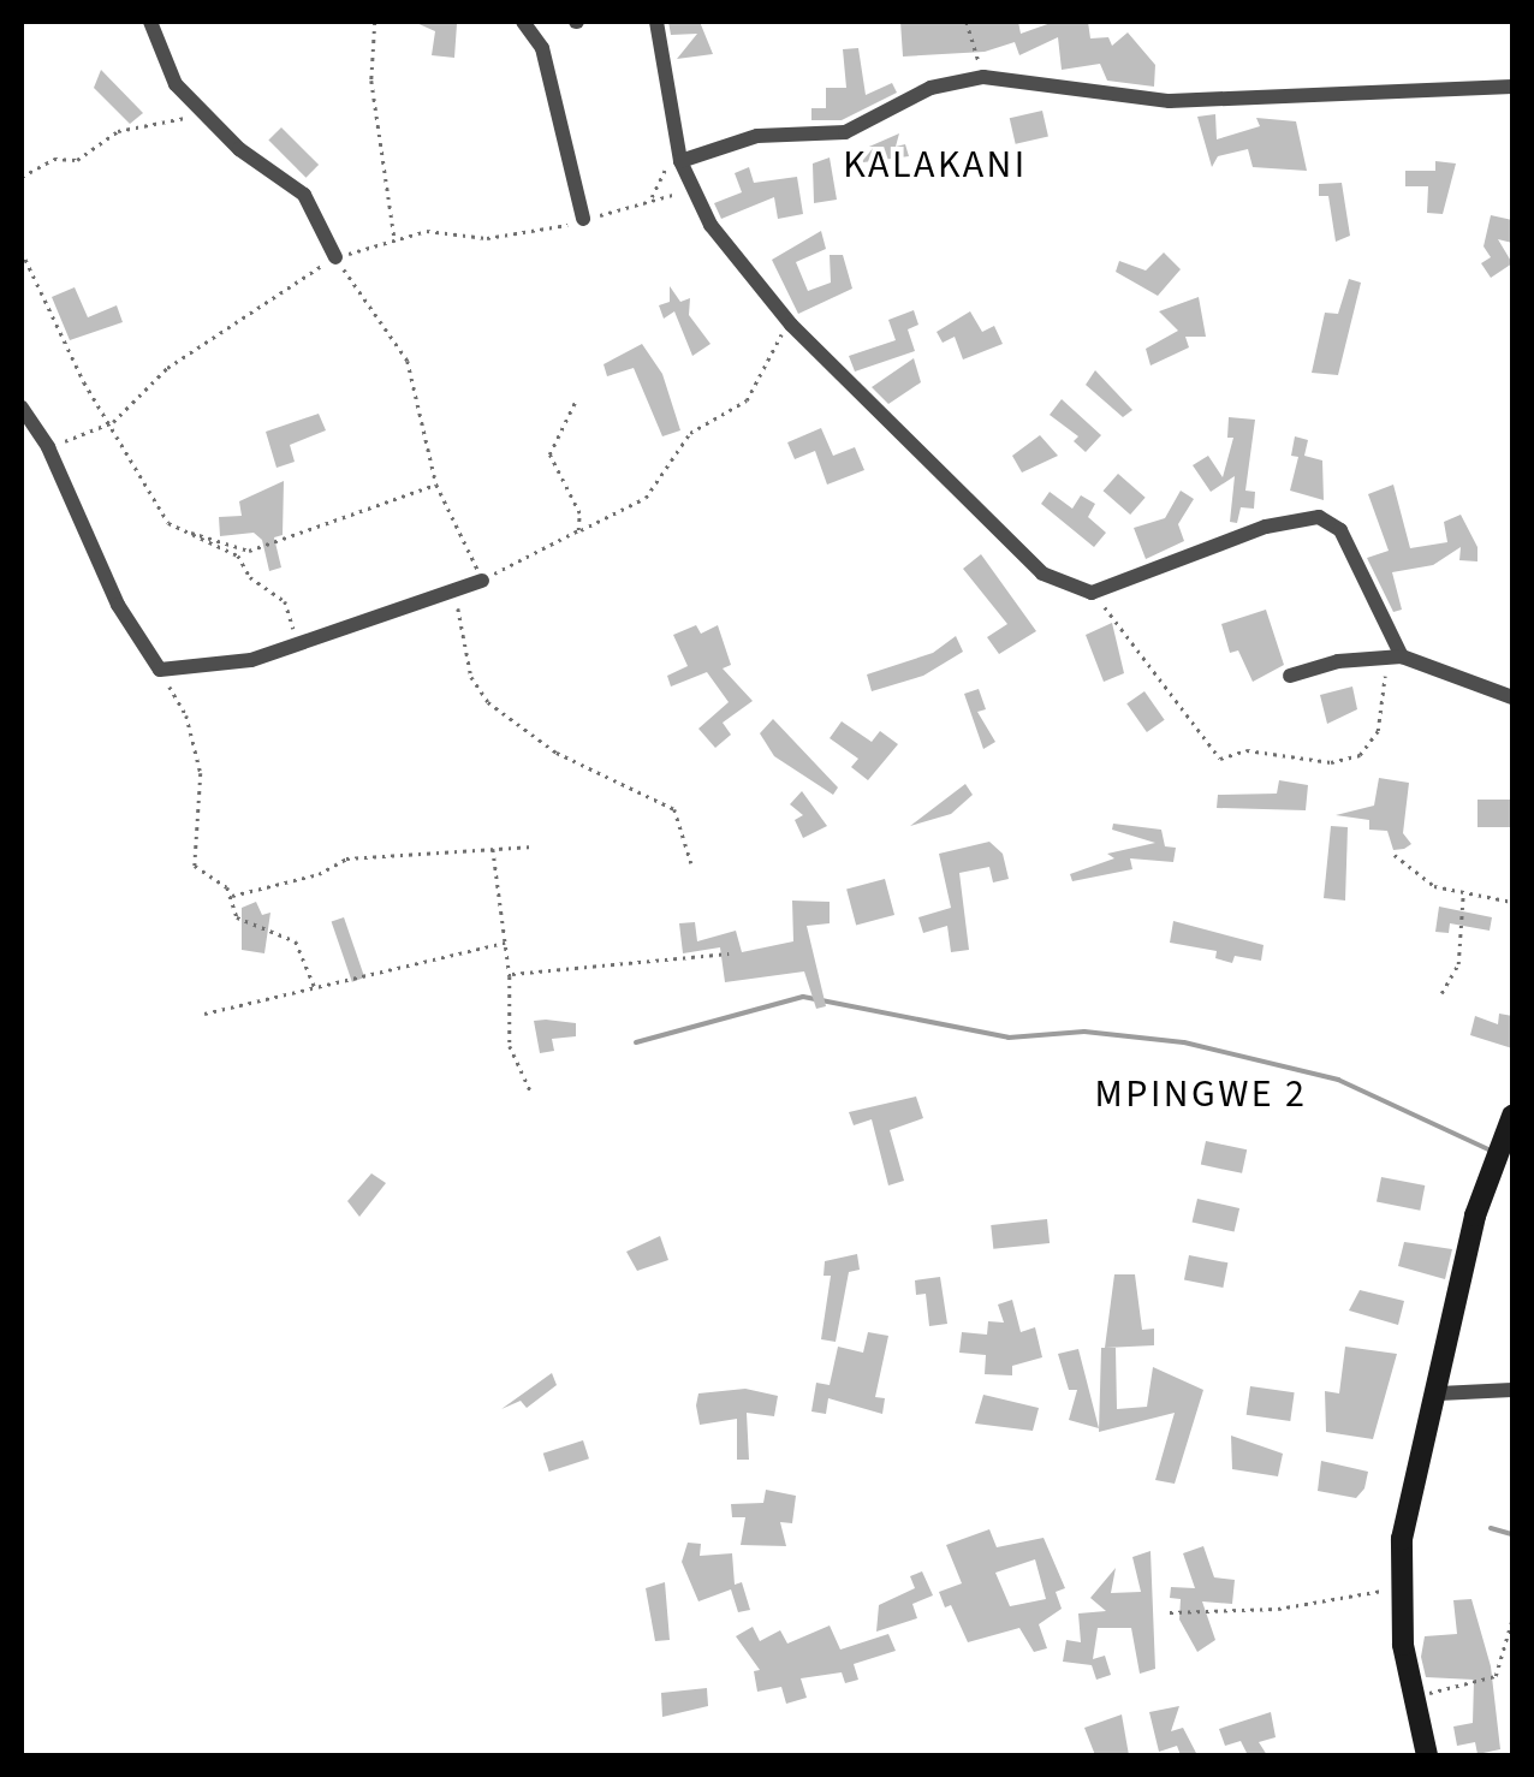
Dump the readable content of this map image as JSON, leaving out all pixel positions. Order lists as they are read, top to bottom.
{
  "districts": ["KALAKANI", "MPINGWE 2"]
}
